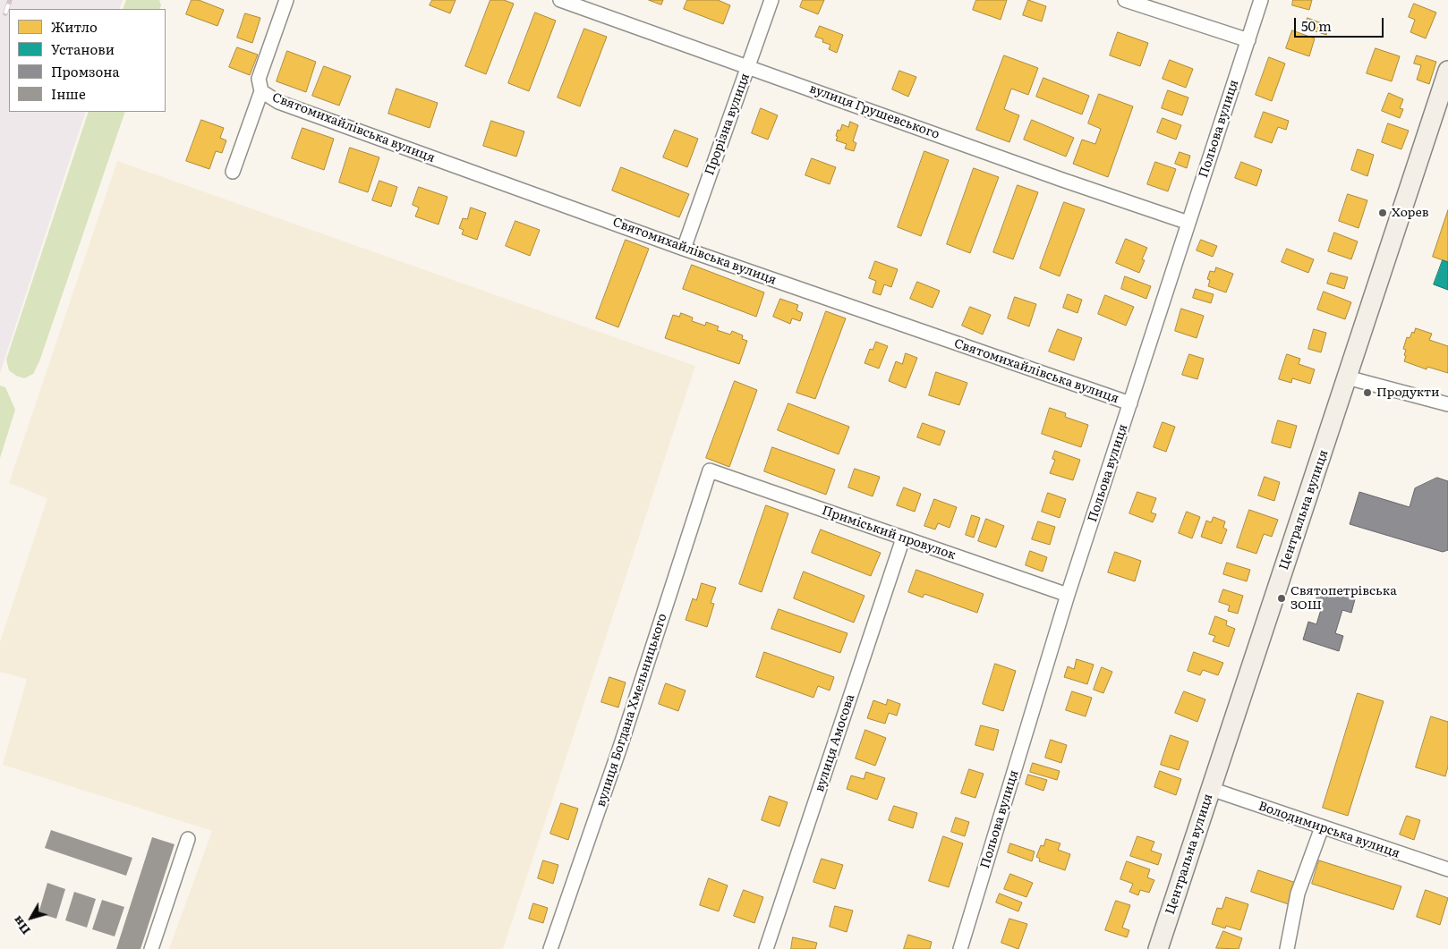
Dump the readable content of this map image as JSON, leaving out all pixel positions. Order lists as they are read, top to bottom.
{
  "streets": {
    "main road": ["Центральна вулиця"],
    "street": [
      "вулиця Грушевського",
      "Прорізна вулиця",
      "Святомихайлівська вулиця",
      "Польова вулиця",
      "Приміський провулок",
      "вулиця Богдана Хмельницького",
      "вулиця Амосова",
      "Володимирська вулиця"
    ]
  },
  "crossings": [
    ["вулиця Грушевського", "Прорізна вулиця"],
    ["вулиця Грушевського", "Польова вулиця"],
    ["Прорізна вулиця", "Святомихайлівська вулиця"],
    ["Святомихайлівська вулиця", "Польова вулиця"],
    ["Польова вулиця", "Приміський провулок"],
    ["Центральна вулиця", "Володимирська вулиця"],
    ["Приміський провулок", "вулиця Богдана Хмельницького"],
    ["Приміський провулок", "вулиця Амосова"]
  ],
  "places": ["Хорев", "Продукти", "Святопетрівська ЗОШ"],
  "legend": [
    "Житло",
    "Установи",
    "Промзона",
    "Інше"
  ],
  "scale_bar": "50 m",
  "north": "bottom left"
}
